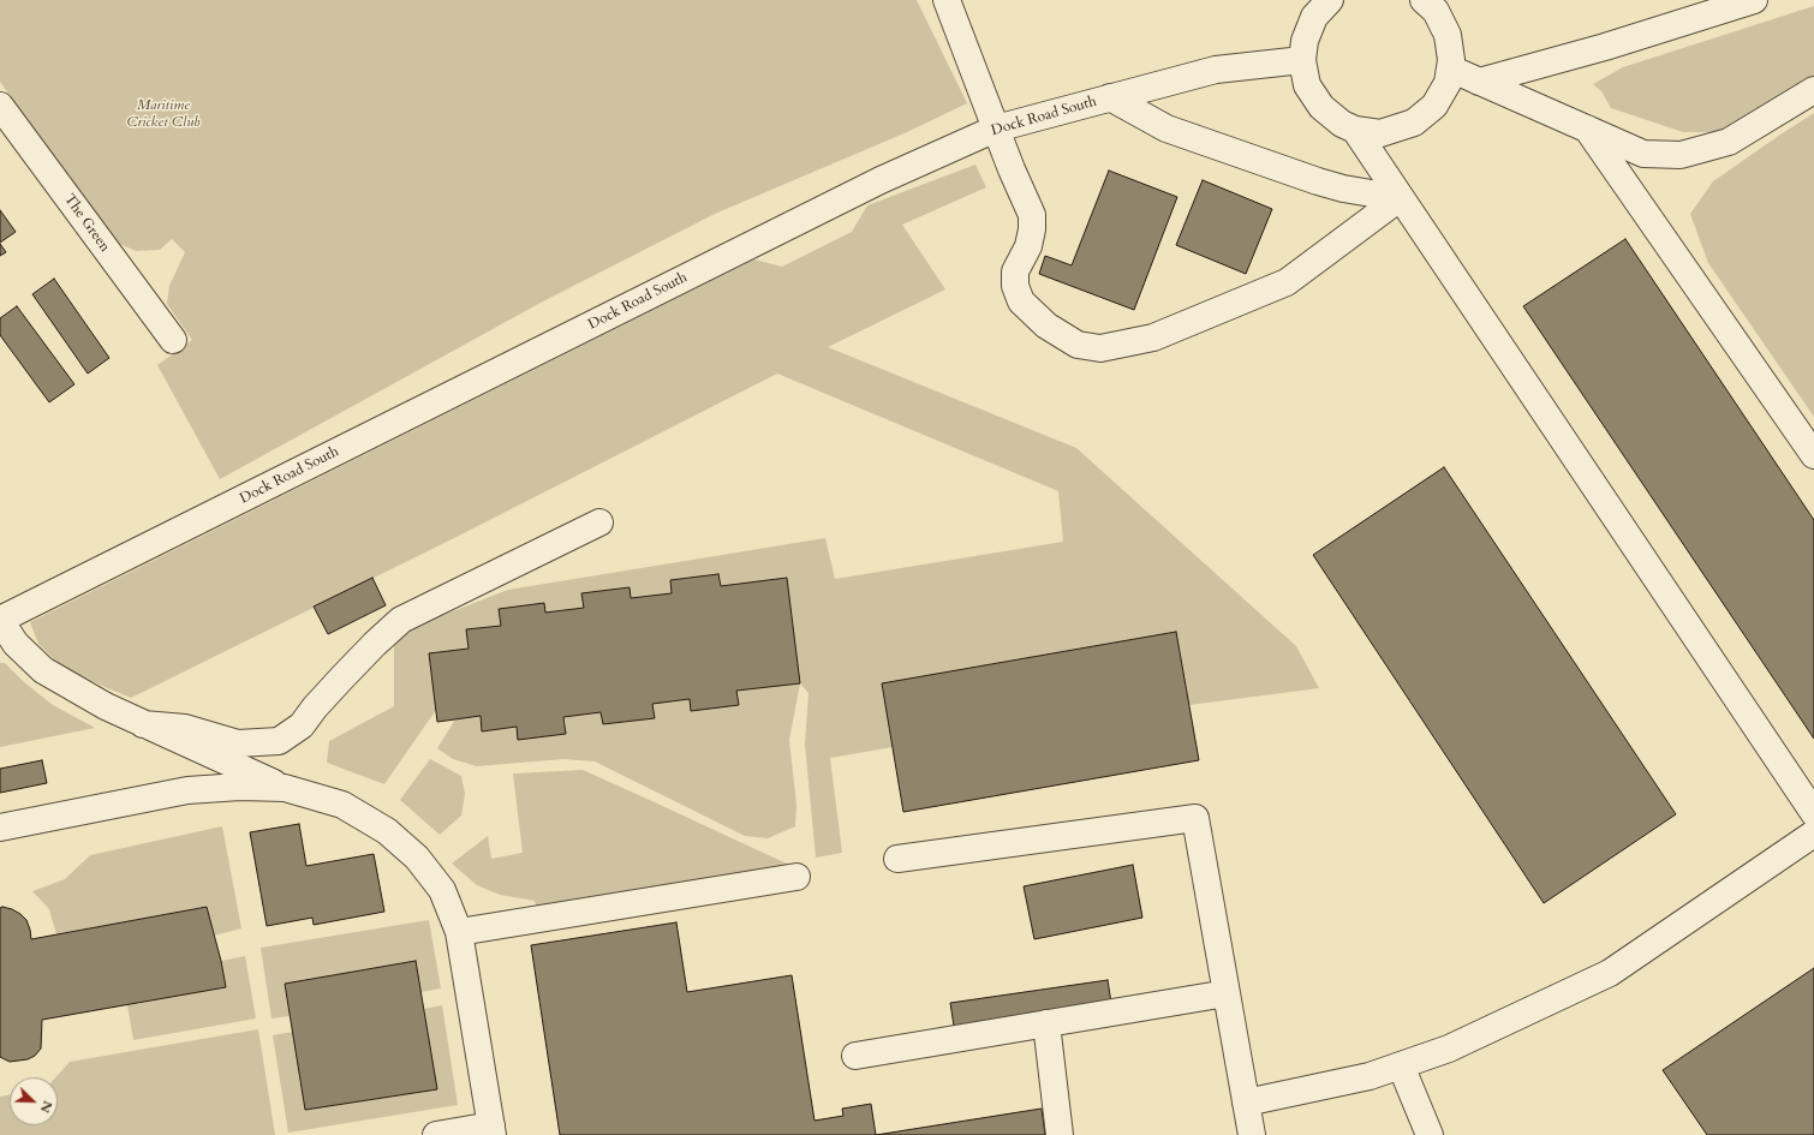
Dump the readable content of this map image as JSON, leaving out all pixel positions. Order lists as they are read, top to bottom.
{
  "streets": {
    "street": ["Dock Road South", "The Green"]
  },
  "parks": ["Maritime Cricket Club"],
  "north": "bottom right"
}
